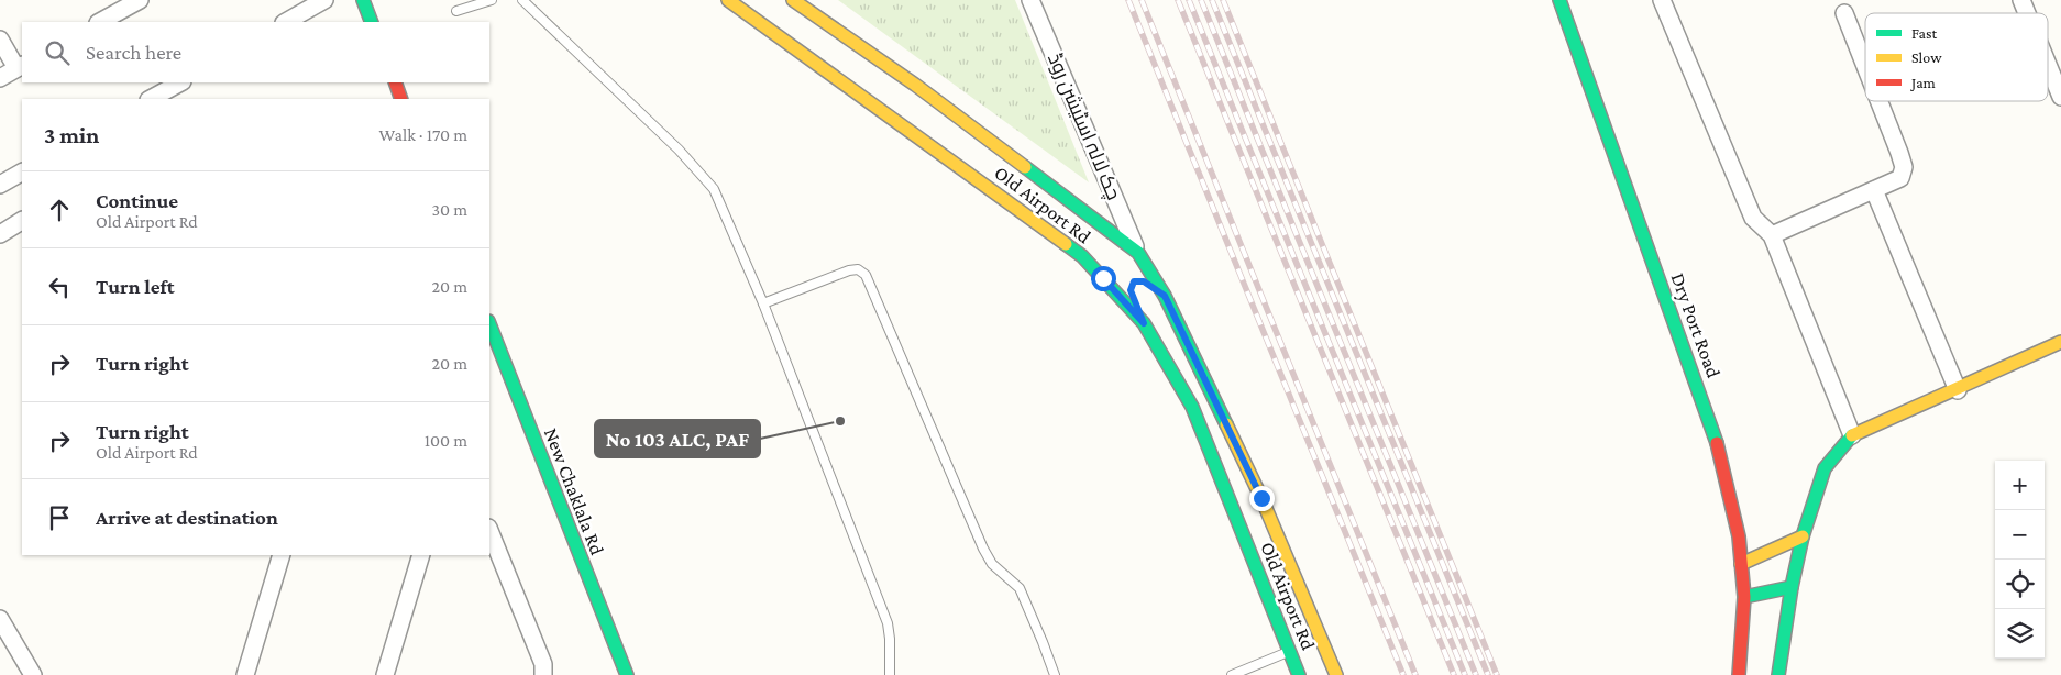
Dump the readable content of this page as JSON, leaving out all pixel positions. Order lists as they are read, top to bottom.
{
  "streets": {
    "main road": ["Old Airport Rd", "Dry Port Road", "New Chaklala Rd"],
    "street": ["چک لالہ اسٹیشن روڈ"]
  },
  "crossings": [
    ["چک لالہ اسٹیشن روڈ", "Old Airport Rd"]
  ],
  "places": ["No 103 ALC, PAF"],
  "legend": ["Fast", "Slow", "Jam"],
  "page": {
    "search": "Search here",
    "heading": ["3 min", "Walk · 170 m"],
    "list": [
      ["Continue", "Old Airport Rd", "30 m"],
      ["Turn left", "20 m"],
      ["Turn right", "20 m"],
      ["Turn right", "Old Airport Rd", "100 m"],
      "Arrive at destination"
    ],
    "map_buttons": ["+", "−"]
  }
}
